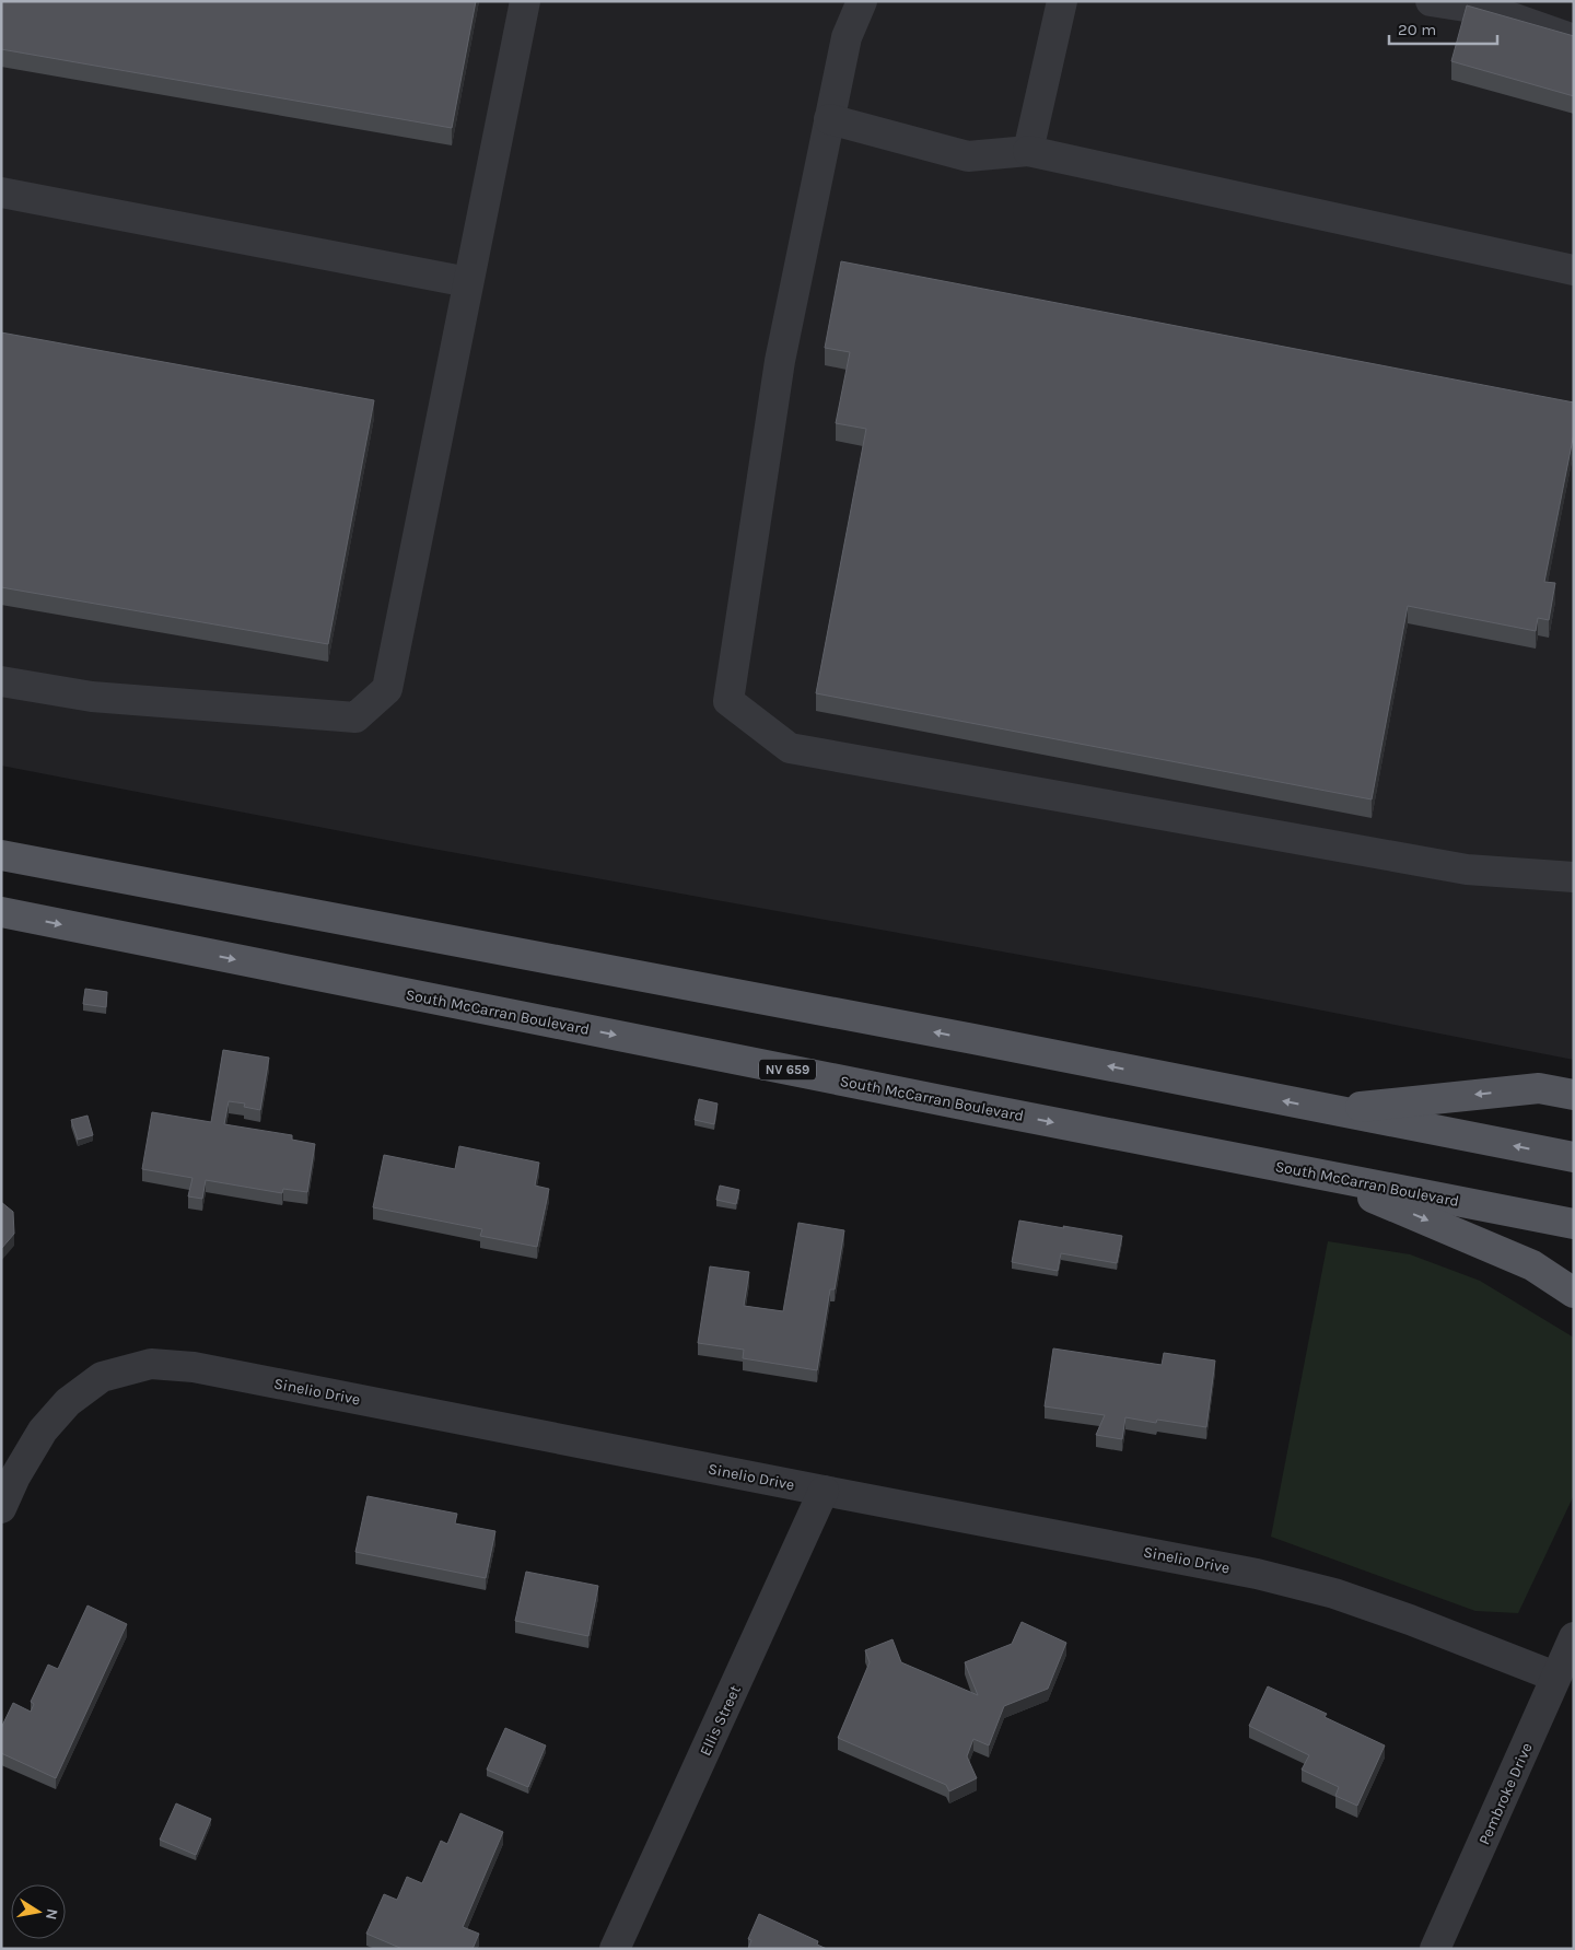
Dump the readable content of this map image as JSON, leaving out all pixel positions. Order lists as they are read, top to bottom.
{
  "streets": {
    "main road": ["South McCarran Boulevard", "NV 659"],
    "street": ["Sinelio Drive", "Ellis Street", "Pembroke Drive"]
  },
  "crossings": [
    ["Sinelio Drive", "Ellis Street"],
    ["Sinelio Drive", "Pembroke Drive"]
  ],
  "scale_bar": "20 m",
  "north": "right"
}
